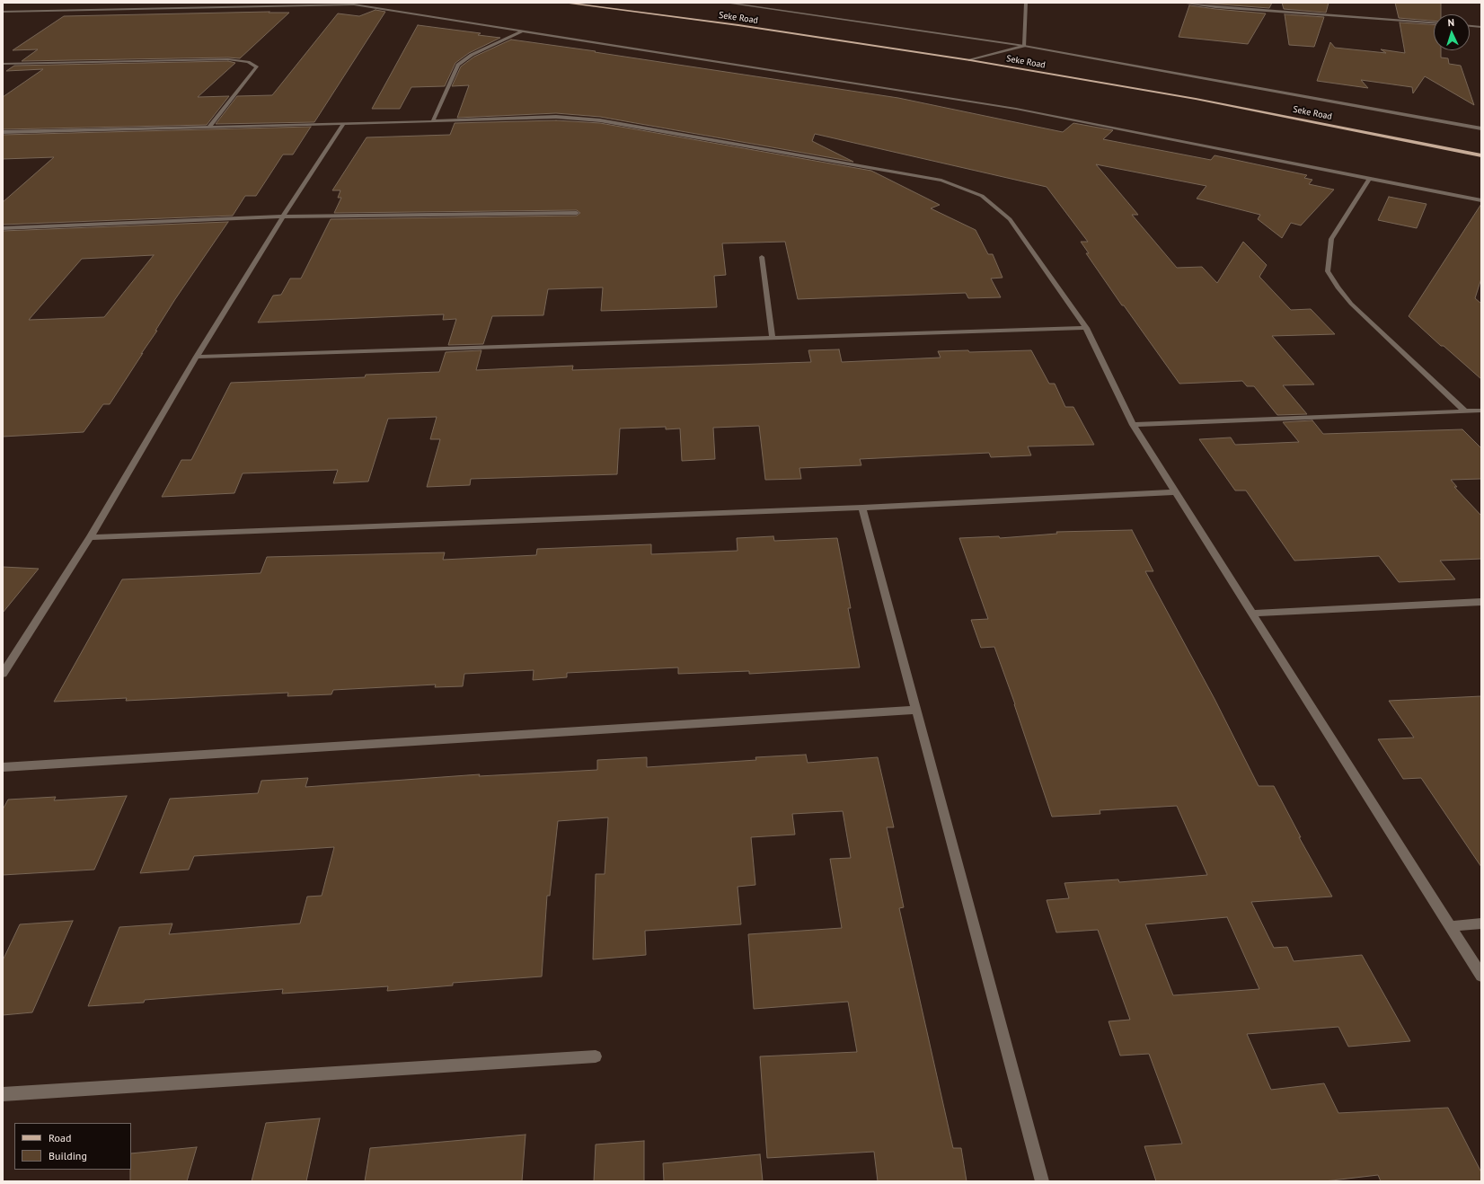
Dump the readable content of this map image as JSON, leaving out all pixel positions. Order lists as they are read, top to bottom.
{
  "streets": {
    "main road": ["Seke Road"]
  },
  "legend": ["Road", "Building"],
  "north": "top"
}
